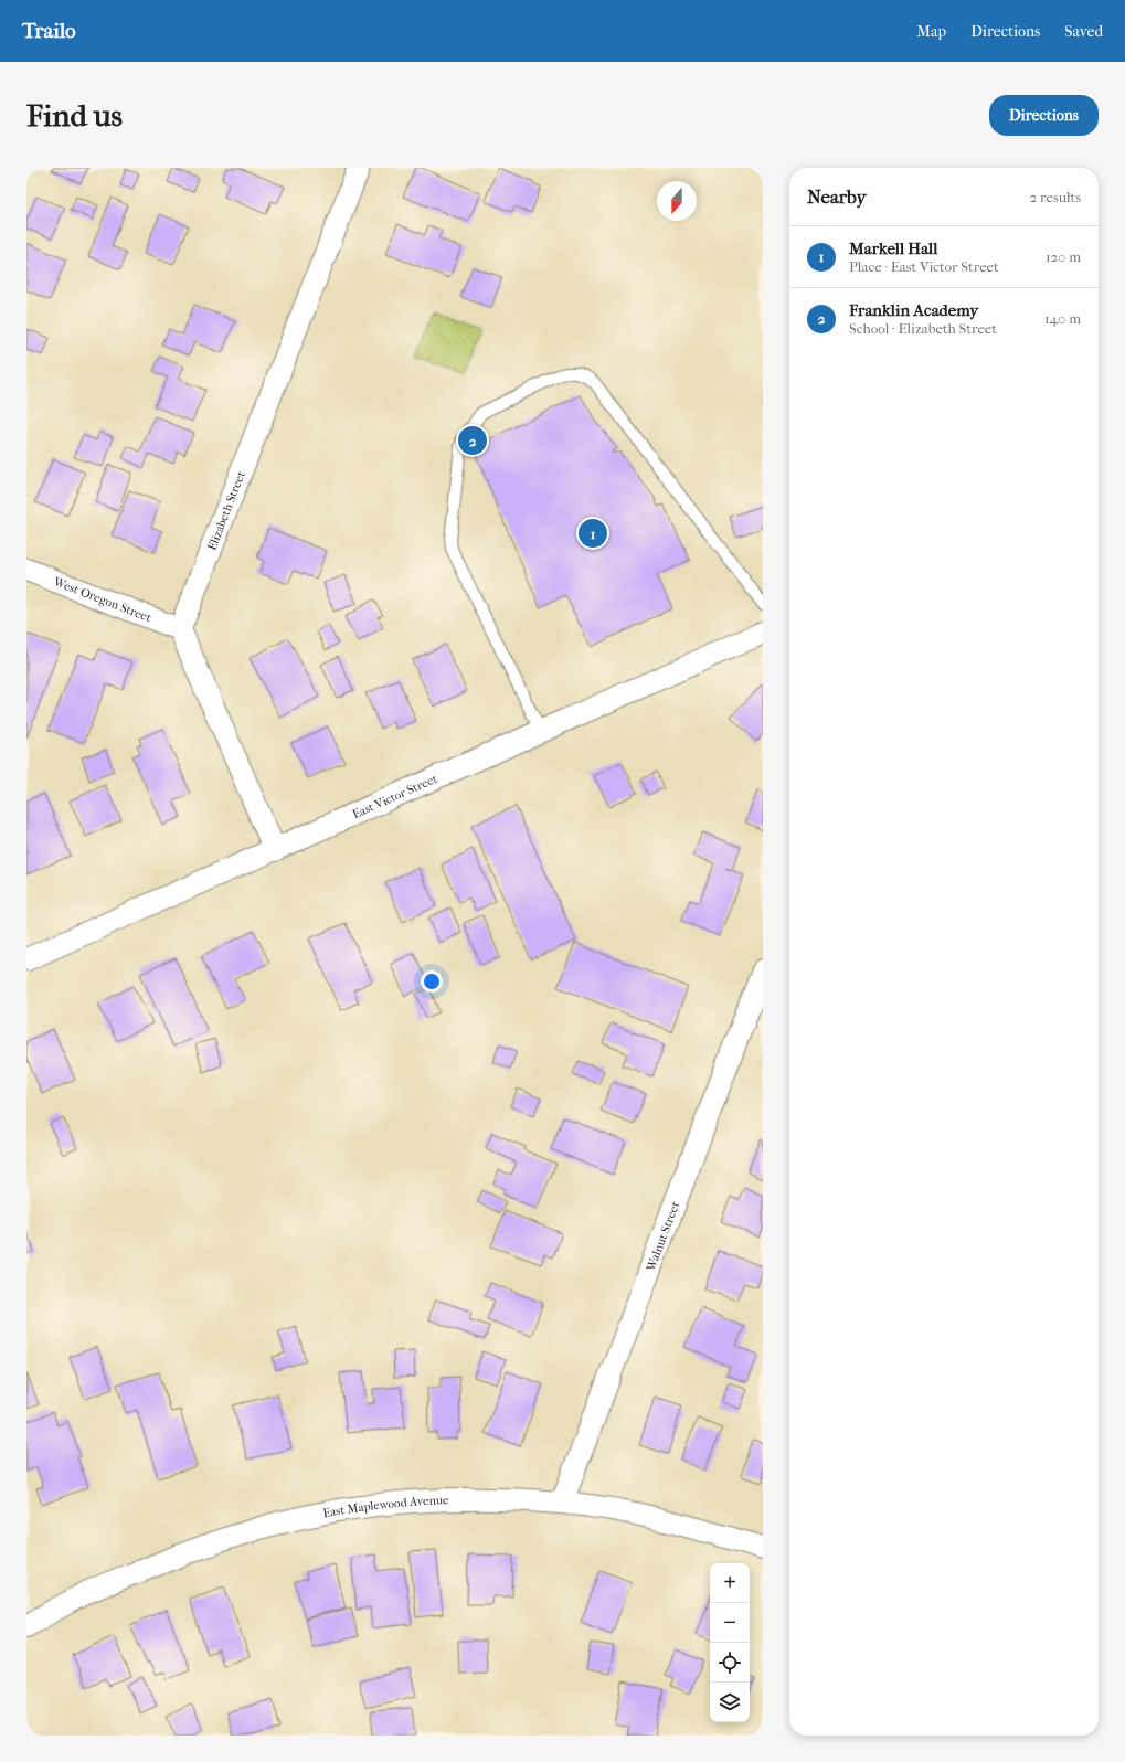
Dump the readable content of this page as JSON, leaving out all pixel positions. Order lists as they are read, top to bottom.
{
  "streets": {
    "street": [
      "Elizabeth Street",
      "West Oregon Street",
      "East Victor Street",
      "Walnut Street",
      "East Maplewood Avenue"
    ]
  },
  "crossings": [
    ["Elizabeth Street", "West Oregon Street"],
    ["Walnut Street", "East Maplewood Avenue"]
  ],
  "north": "bottom",
  "page": {
    "header": "Trailo",
    "nav": ["Map", "Directions", "Saved"],
    "buttons": "Directions",
    "title": "Find us",
    "heading": ["Nearby", "2 results"],
    "list": [
      {
        "mark": "1",
        "name": "Markell Hall",
        "note": "Place · East Victor Street",
        "value": "120 m"
      },
      {
        "mark": "2",
        "name": "Franklin Academy",
        "note": "School · Elizabeth Street",
        "value": "140 m"
      }
    ],
    "pins": ["2", "1"],
    "map_buttons": ["+", "−"]
  }
}
